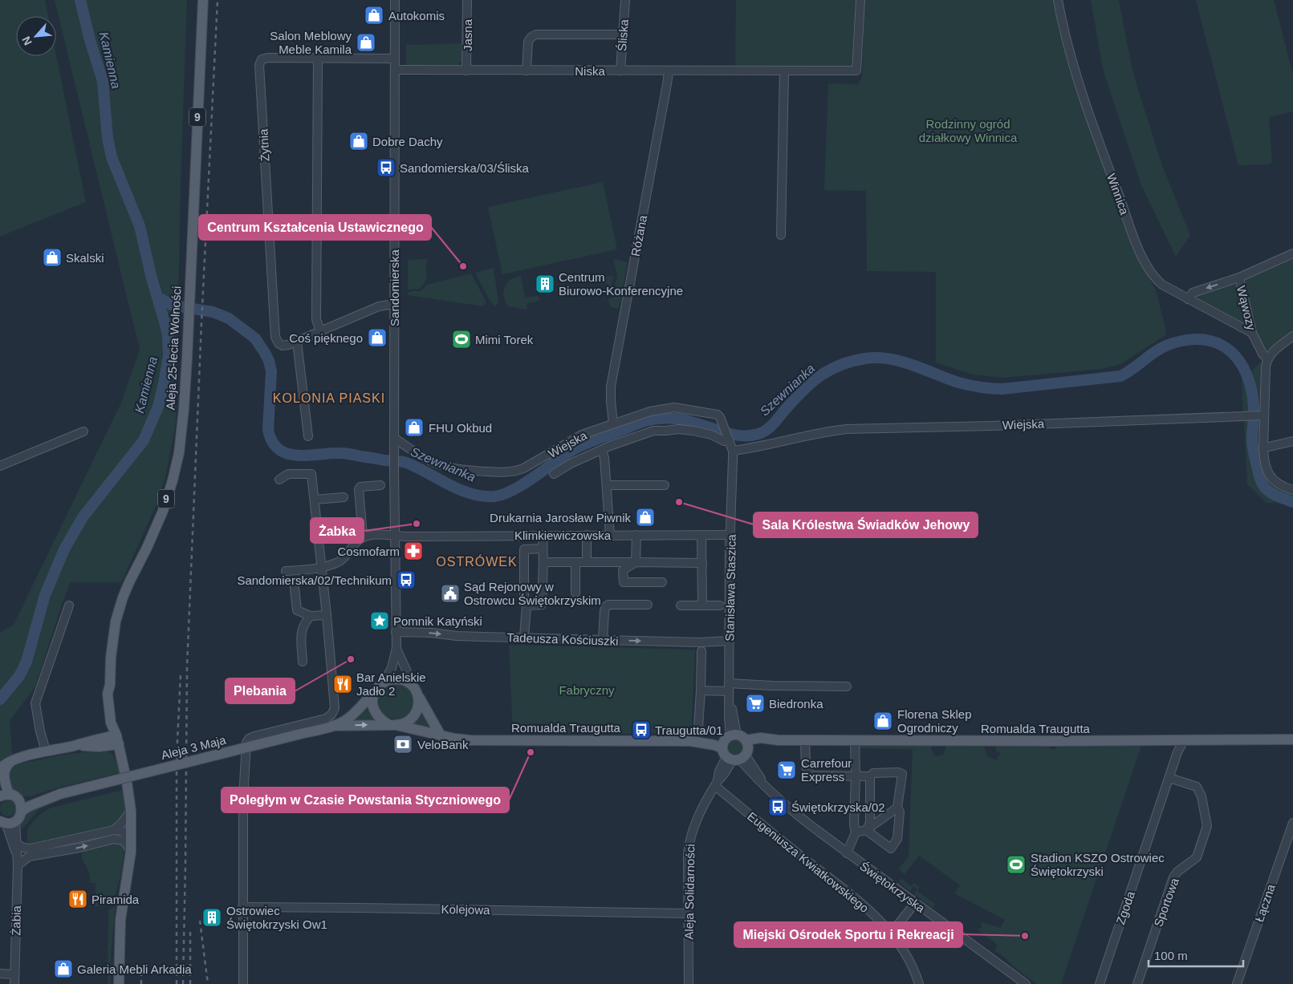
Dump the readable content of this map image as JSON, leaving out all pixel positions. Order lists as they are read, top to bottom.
{
  "streets": {
    "main road": [
      "9",
      "Aleja 25-lecia Wolności",
      "Romualda Traugutta",
      "Aleja 3 Maja"
    ],
    "street": [
      "Jasna",
      "Śliska",
      "Niska",
      "Żytnia",
      "Winnica",
      "Różana",
      "Sandomierska",
      "Wąwozy",
      "Wiejska",
      "Klimkiewiczowska",
      "Stanisława Staszica",
      "Tadeusza Kościuszki",
      "Eugeniusza Kwiatkowskiego",
      "Świętokrzyska",
      "Aleja Solidarności",
      "Sportowa",
      "Łączna",
      "Zgoda",
      "Kolejowa",
      "Żabia"
    ]
  },
  "crossings": [
    ["Jasna", "Niska"],
    ["Śliska", "Niska"],
    ["Niska", "Różana"],
    ["Niska", "Sandomierska"],
    ["9", "Aleja 25-lecia Wolności"],
    ["Żytnia", "Sandomierska"],
    ["Winnica", "Wąwozy"],
    ["Różana", "Wiejska"],
    ["Sandomierska", "Wiejska"],
    ["Sandomierska", "Klimkiewiczowska"],
    ["Sandomierska", "Tadeusza Kościuszki"],
    ["Sandomierska", "Romualda Traugutta"],
    ["Sandomierska", "Aleja 3 Maja"],
    ["Wiejska", "Stanisława Staszica"],
    ["Klimkiewiczowska", "Stanisława Staszica"],
    ["Stanisława Staszica", "Tadeusza Kościuszki"],
    ["Stanisława Staszica", "Romualda Traugutta"],
    ["Stanisława Staszica", "Świętokrzyska"],
    ["Stanisława Staszica", "Aleja Solidarności"],
    ["Romualda Traugutta", "Aleja 3 Maja"],
    ["Romualda Traugutta", "Świętokrzyska"],
    ["Romualda Traugutta", "Aleja Solidarności"],
    ["Romualda Traugutta", "Zgoda"],
    ["Eugeniusza Kwiatkowskiego", "Aleja Solidarności"],
    ["Świętokrzyska", "Aleja Solidarności"],
    ["Aleja Solidarności", "Kolejowa"],
    ["Sportowa", "Zgoda"]
  ],
  "one_way": ["Tadeusza Kościuszki"],
  "districts": ["KOLONIA PIASKI", "OSTRÓWEK"],
  "water": ["Kamienna", "Szewnianka"],
  "parks": ["Rodzinny ogród działkowy Winnica", "Fabryczny"],
  "places": {
    "shop": [
      "Autokomis",
      "Salon Meblowy Meble Kamila",
      "Dobre Dachy",
      "Skalski",
      "Coś pięknego",
      "FHU Okbud",
      "Drukarnia Jarosław Piwnik",
      "Florena Sklep Ogrodniczy",
      "Galeria Mebli Arkadia"
    ],
    "bus stop": [
      "Sandomierska/03/Śliska",
      "Sandomierska/02/Technikum",
      "Traugutta/01",
      "Świętokrzyska/02"
    ],
    "other": [
      "Centrum Kształcenia Ustawicznego",
      "Sala Królestwa Świadków Jehowy",
      "Żabka",
      "Plebania",
      "Poległym w Czasie Powstania Styczniowego",
      "Miejski Ośrodek Sportu i Rekreacji"
    ],
    "building": ["Centrum Biurowo-Konferencyjne", "Ostrowiec Świętokrzyski Ow1"],
    "sports": ["Mimi Torek", "Stadion KSZO Ostrowiec Świętokrzyski"],
    "pharmacy": ["Cosmofarm"],
    "public building": ["Sąd Rejonowy w Ostrowcu Świętokrzyskim"],
    "place": ["Pomnik Katyński"],
    "restaurant": ["Bar Anielskie Jadło 2", "Piramida"],
    "supermarket": ["Biedronka", "Carrefour Express"],
    "bank": ["VeloBank"]
  },
  "scale_bar": "100 m",
  "north": "bottom left"
}
